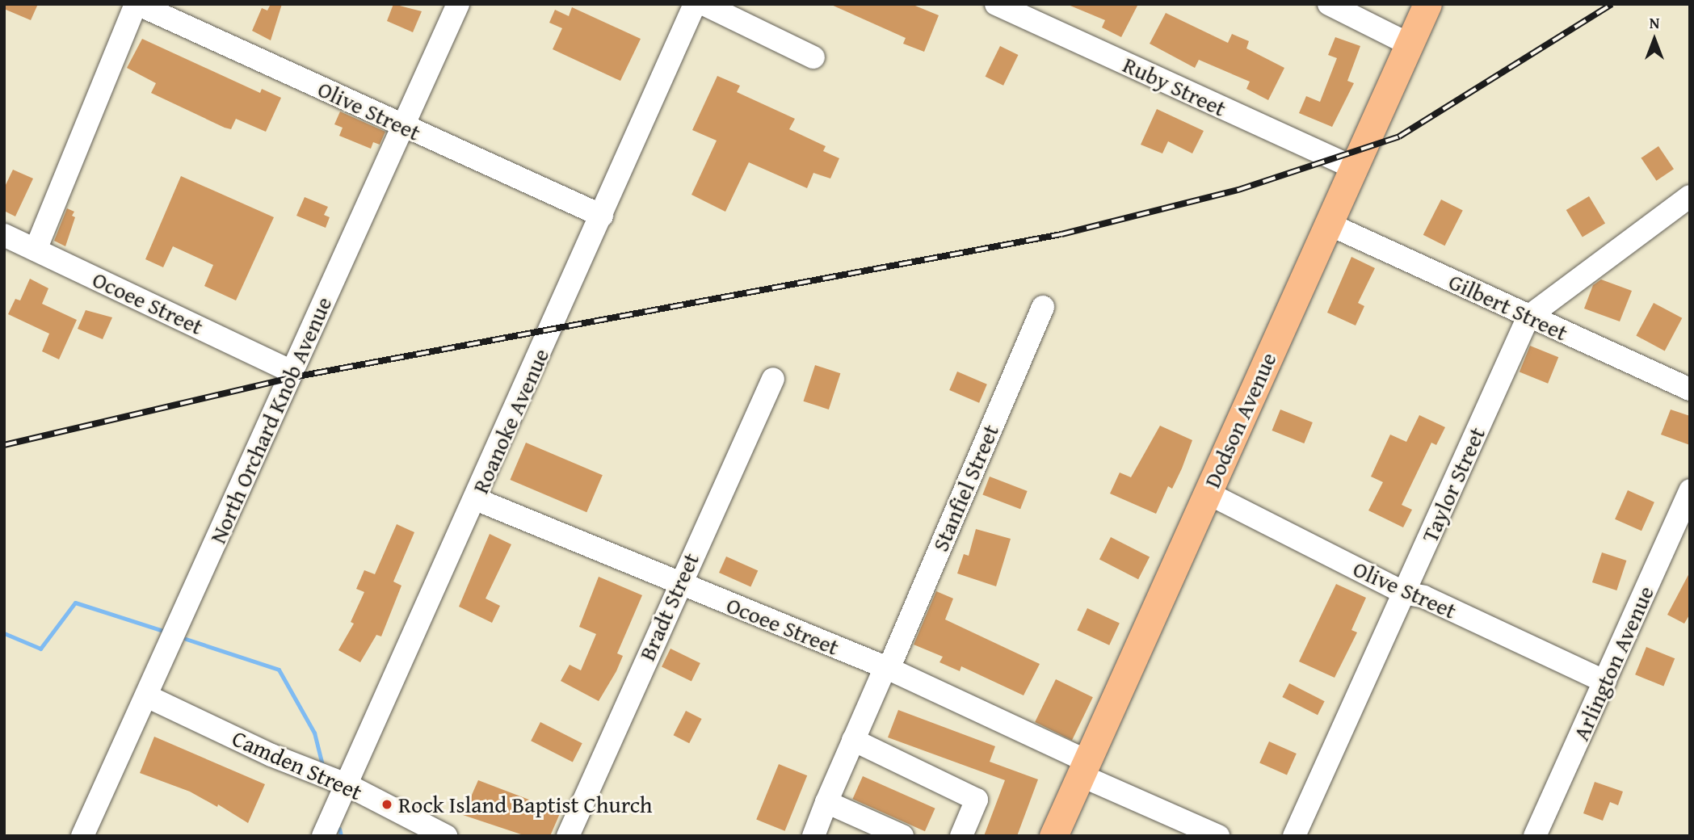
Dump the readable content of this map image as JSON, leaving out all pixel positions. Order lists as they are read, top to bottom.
{
  "streets": {
    "main road": ["Dodson Avenue"],
    "street": [
      "Ruby Street",
      "Olive Street",
      "Ocoee Street",
      "Gilbert Street",
      "North Orchard Knob Avenue",
      "Roanoke Avenue",
      "Taylor Street",
      "Stanfiel Street",
      "Bradt Street",
      "Arlington Avenue",
      "Camden Street"
    ]
  },
  "crossings": [
    ["Ruby Street", "Dodson Avenue"],
    ["Olive Street", "North Orchard Knob Avenue"],
    ["Olive Street", "Dodson Avenue"],
    ["Olive Street", "Roanoke Avenue"],
    ["Olive Street", "Taylor Street"],
    ["Olive Street", "Arlington Avenue"],
    ["Ocoee Street", "North Orchard Knob Avenue"],
    ["Ocoee Street", "Dodson Avenue"],
    ["Ocoee Street", "Roanoke Avenue"],
    ["Ocoee Street", "Stanfiel Street"],
    ["Ocoee Street", "Bradt Street"],
    ["Gilbert Street", "Dodson Avenue"],
    ["Gilbert Street", "Taylor Street"],
    ["North Orchard Knob Avenue", "Camden Street"],
    ["Roanoke Avenue", "Camden Street"]
  ],
  "places": ["Rock Island Baptist Church"],
  "north": "top"
}
